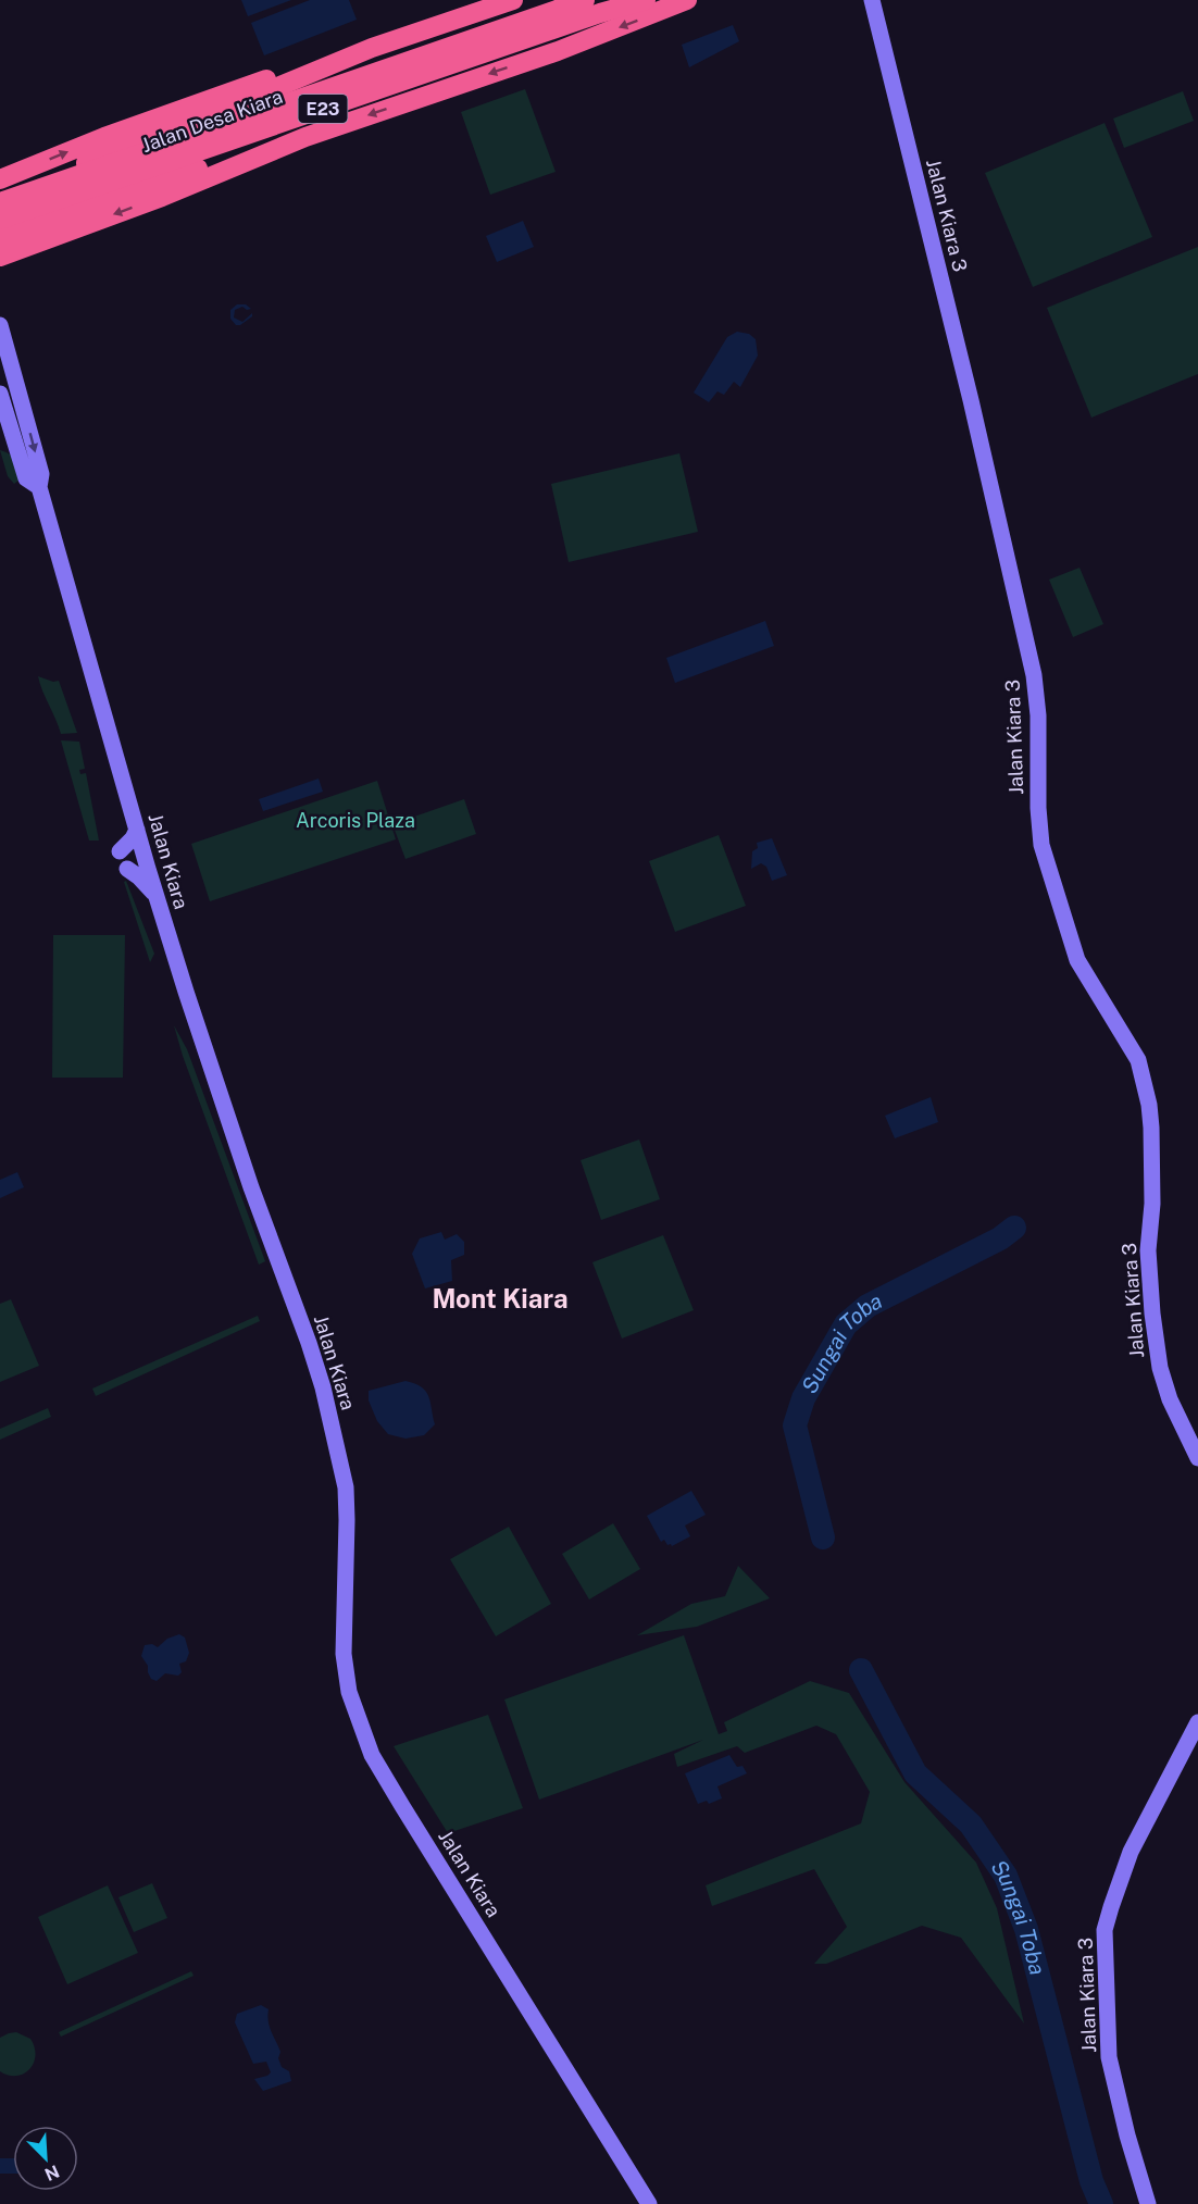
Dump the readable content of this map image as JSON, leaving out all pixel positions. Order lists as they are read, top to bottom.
{
  "streets": {
    "highway": ["E23"],
    "main road": ["Jalan Desa Kiara", "Jalan Kiara 3", "Jalan Kiara"]
  },
  "districts": ["Mont Kiara"],
  "water": ["Sungai Toba"],
  "parks": ["Arcoris Plaza"],
  "north": "bottom right"
}
